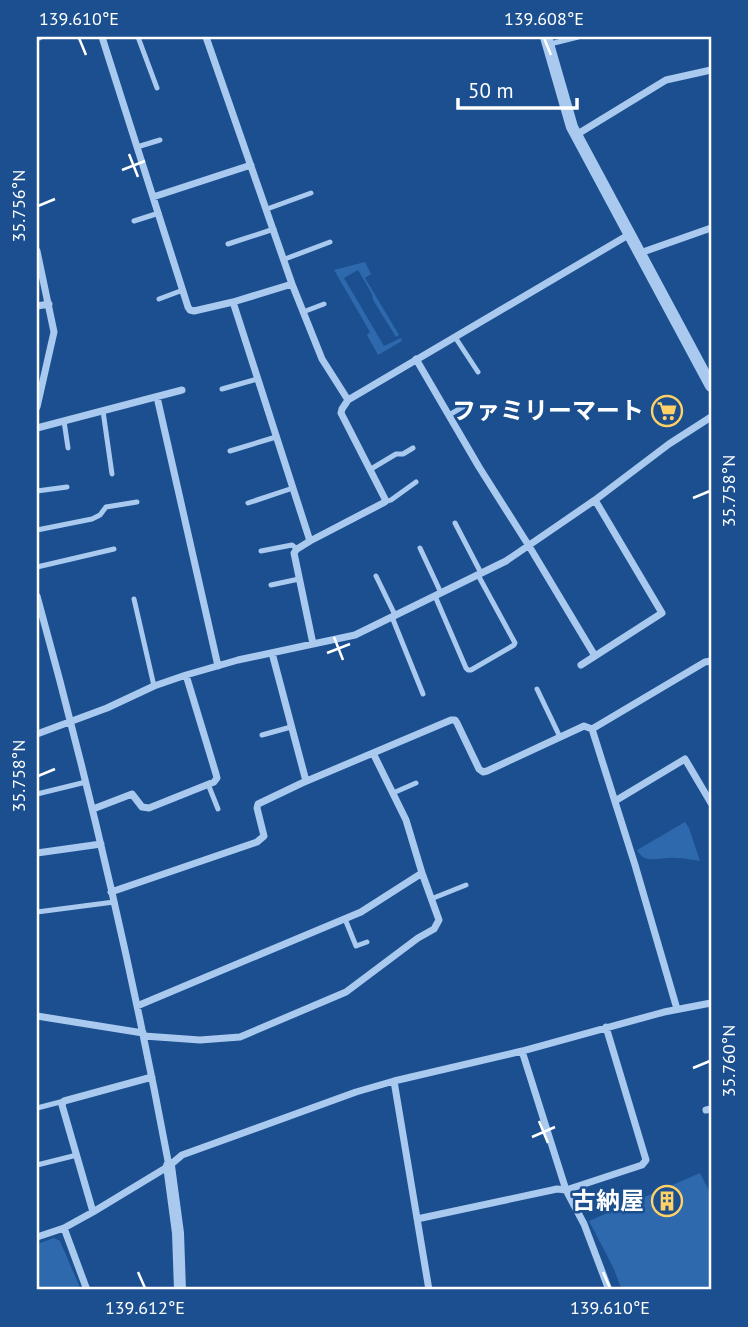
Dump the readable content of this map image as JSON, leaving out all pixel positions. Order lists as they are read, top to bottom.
{
  "places": {
    "supermarket": ["ファミリーマート"],
    "building": ["古納屋"]
  },
  "scale_bar": "50 m",
  "coordinates": [
    "139.610°E",
    "139.608°E",
    "35.756°N",
    "35.758°N",
    "35.760°N",
    "139.612°E"
  ]
}
